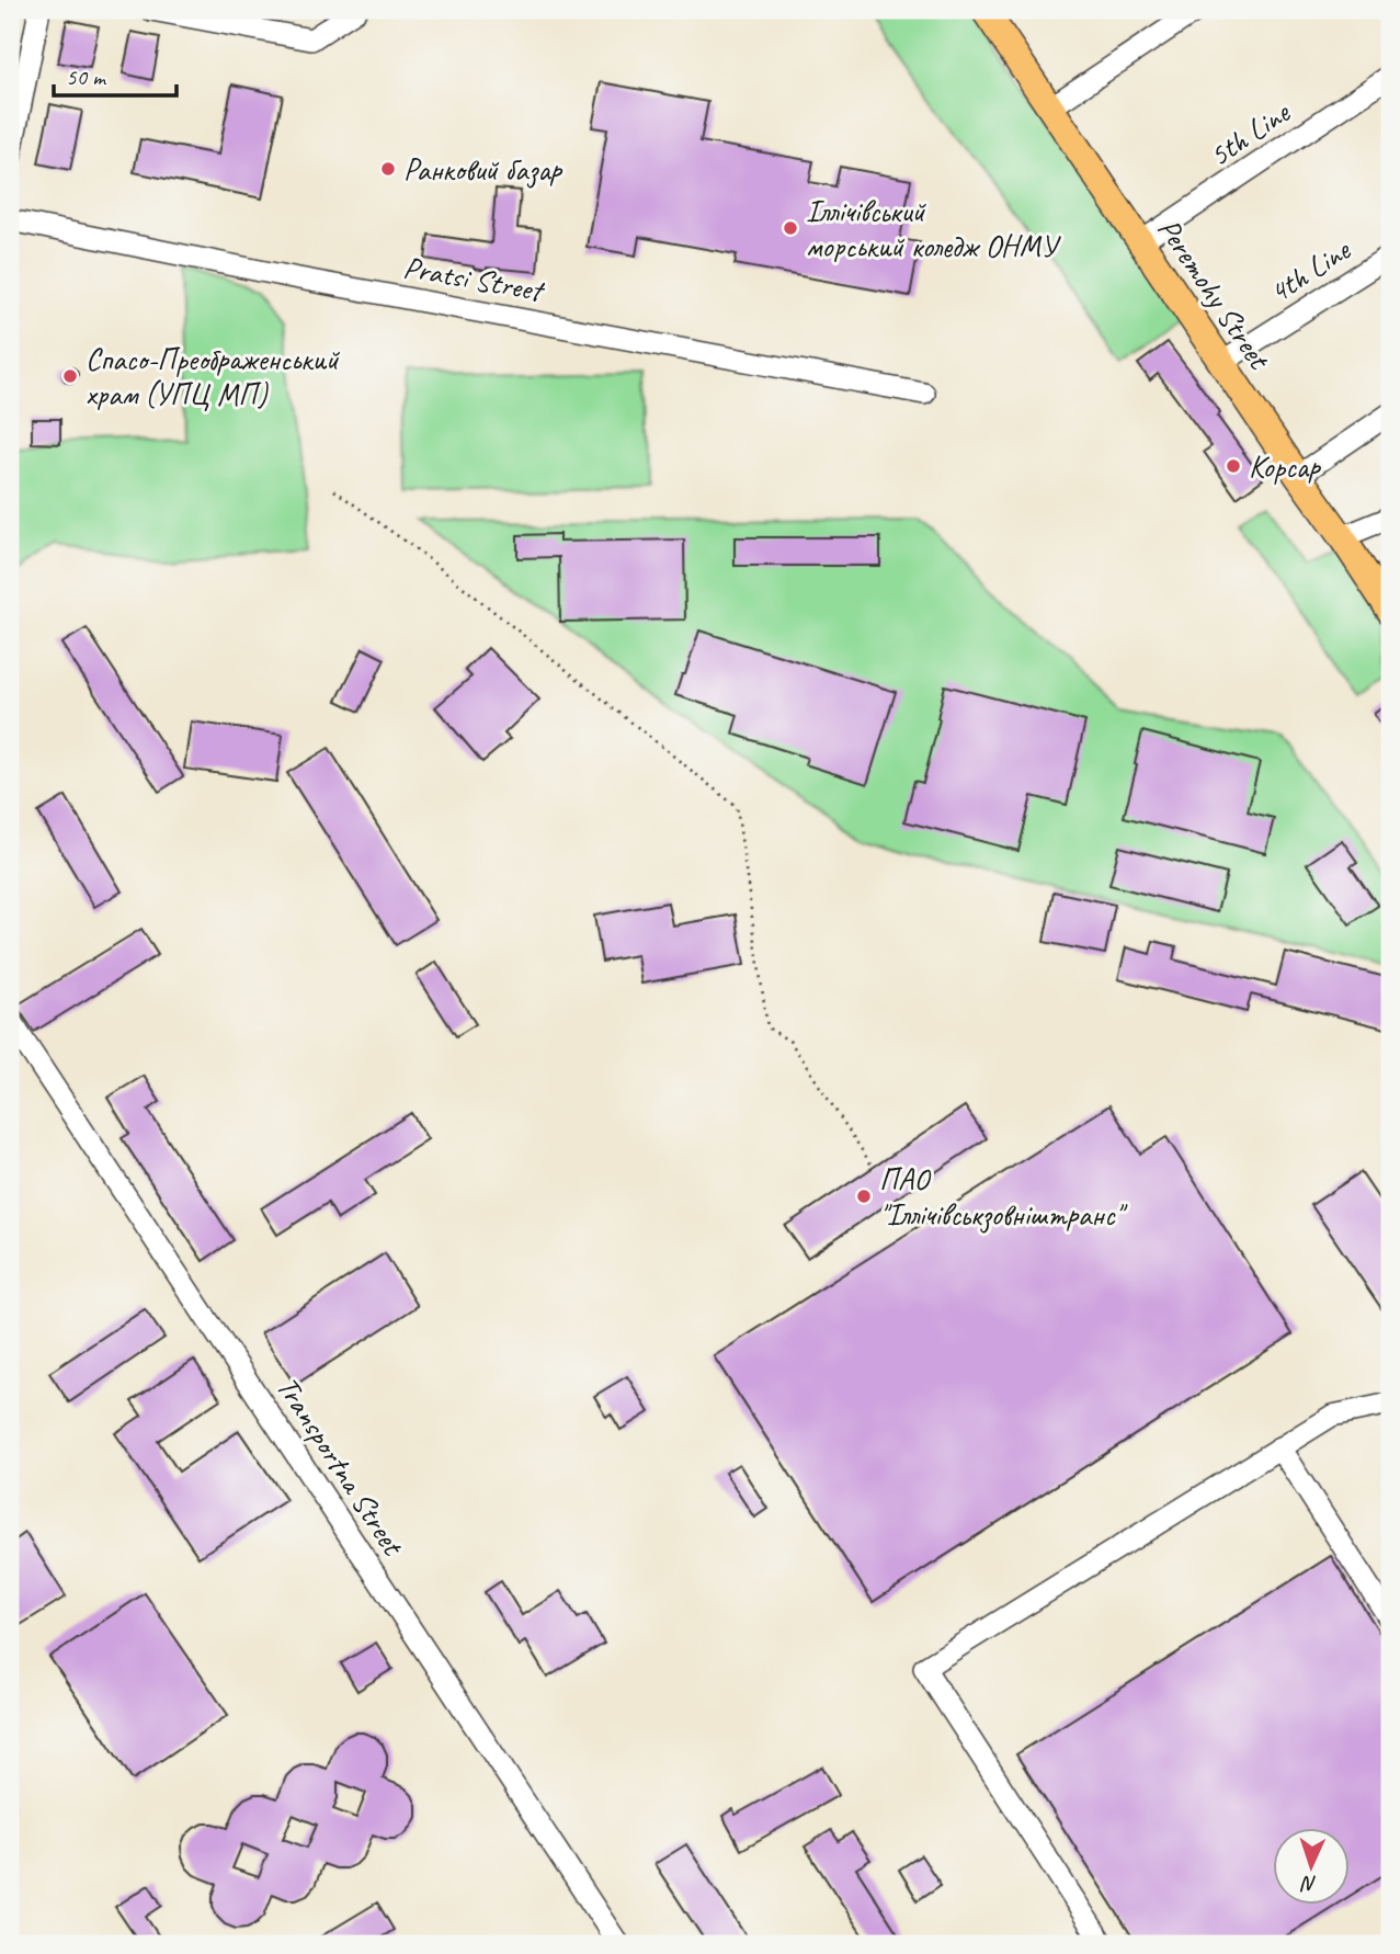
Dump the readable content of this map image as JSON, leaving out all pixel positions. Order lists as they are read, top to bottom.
{
  "streets": {
    "main road": ["Peremohy Street"],
    "street": [
      "5th Line",
      "4th Line",
      "Pratsi Street",
      "Transportna Street"
    ]
  },
  "crossings": [
    ["5th Line", "Peremohy Street"],
    ["4th Line", "Peremohy Street"]
  ],
  "places": [
    "Ранковий базар",
    "Іллічівський морський коледж ОНМУ",
    "Спасо-Преображенський храм (УПЦ МП)",
    "Корсар",
    "ПАО \"Іллічівськзовніштранс\""
  ],
  "scale_bar": "50 m",
  "north": "bottom"
}
